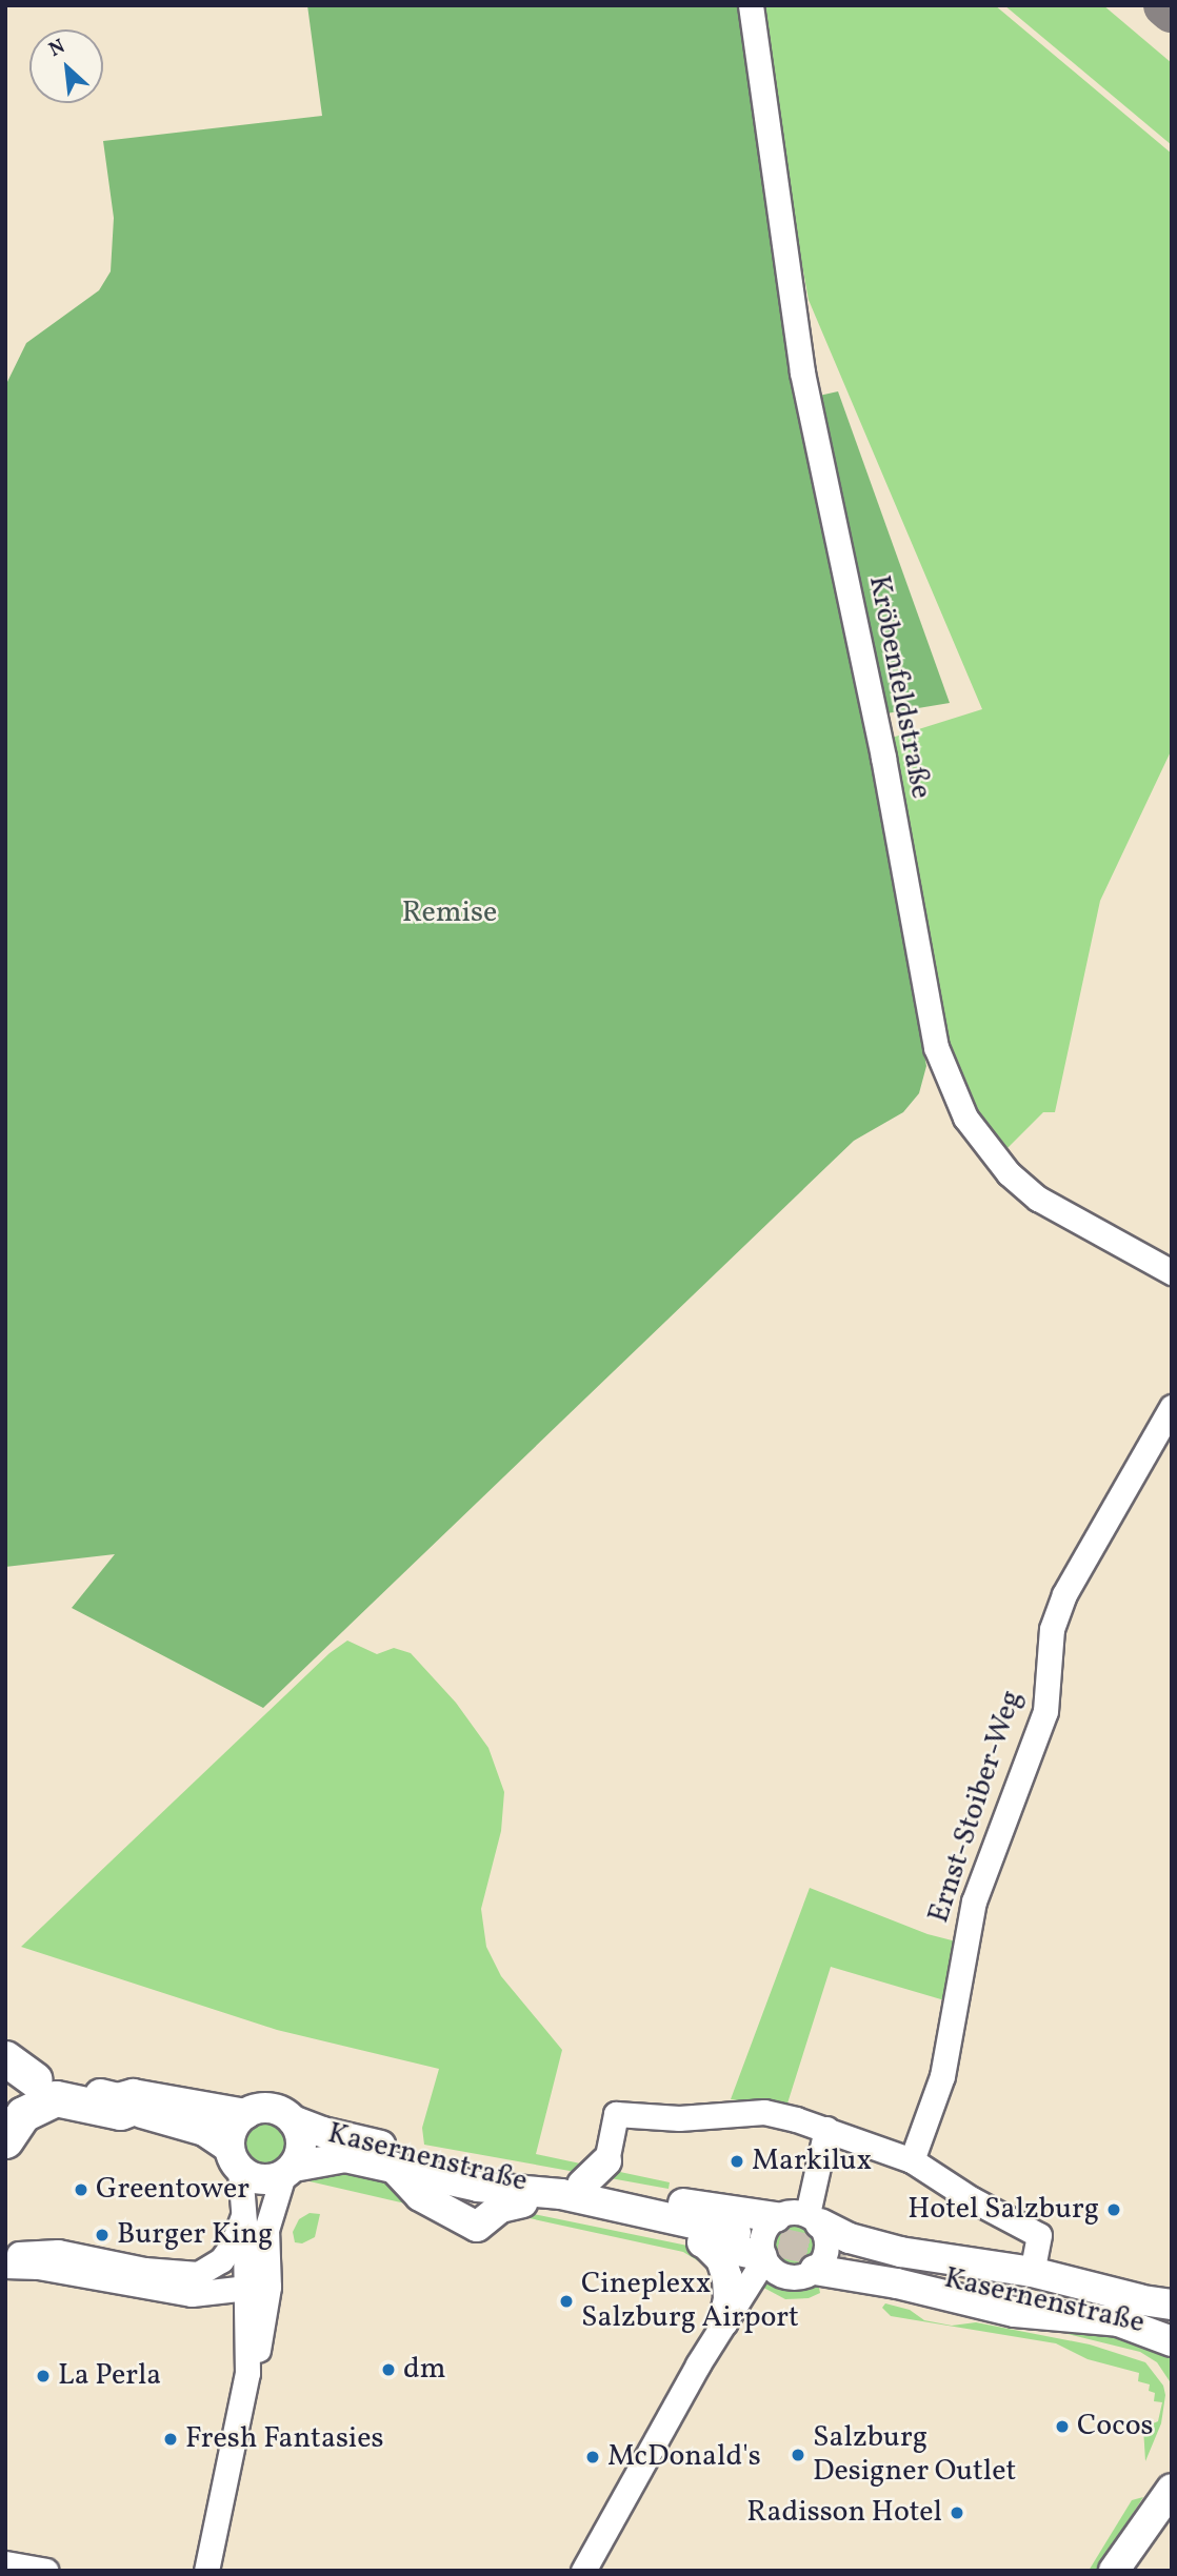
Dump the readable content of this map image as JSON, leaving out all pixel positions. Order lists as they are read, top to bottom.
{
  "streets": {
    "main road": ["Kasernenstraße"],
    "street": ["Kröbenfeldstraße", "Ernst-Stoiber-Weg"]
  },
  "parks": ["Remise"],
  "places": [
    "Markilux",
    "Greentower",
    "Hotel Salzburg",
    "Burger King",
    "Cineplexx Salzburg Airport",
    "dm",
    "La Perla",
    "Cocos",
    "Fresh Fantasies",
    "Salzburg Designer Outlet",
    "McDonald's",
    "Radisson Hotel"
  ],
  "north": "top left"
}
